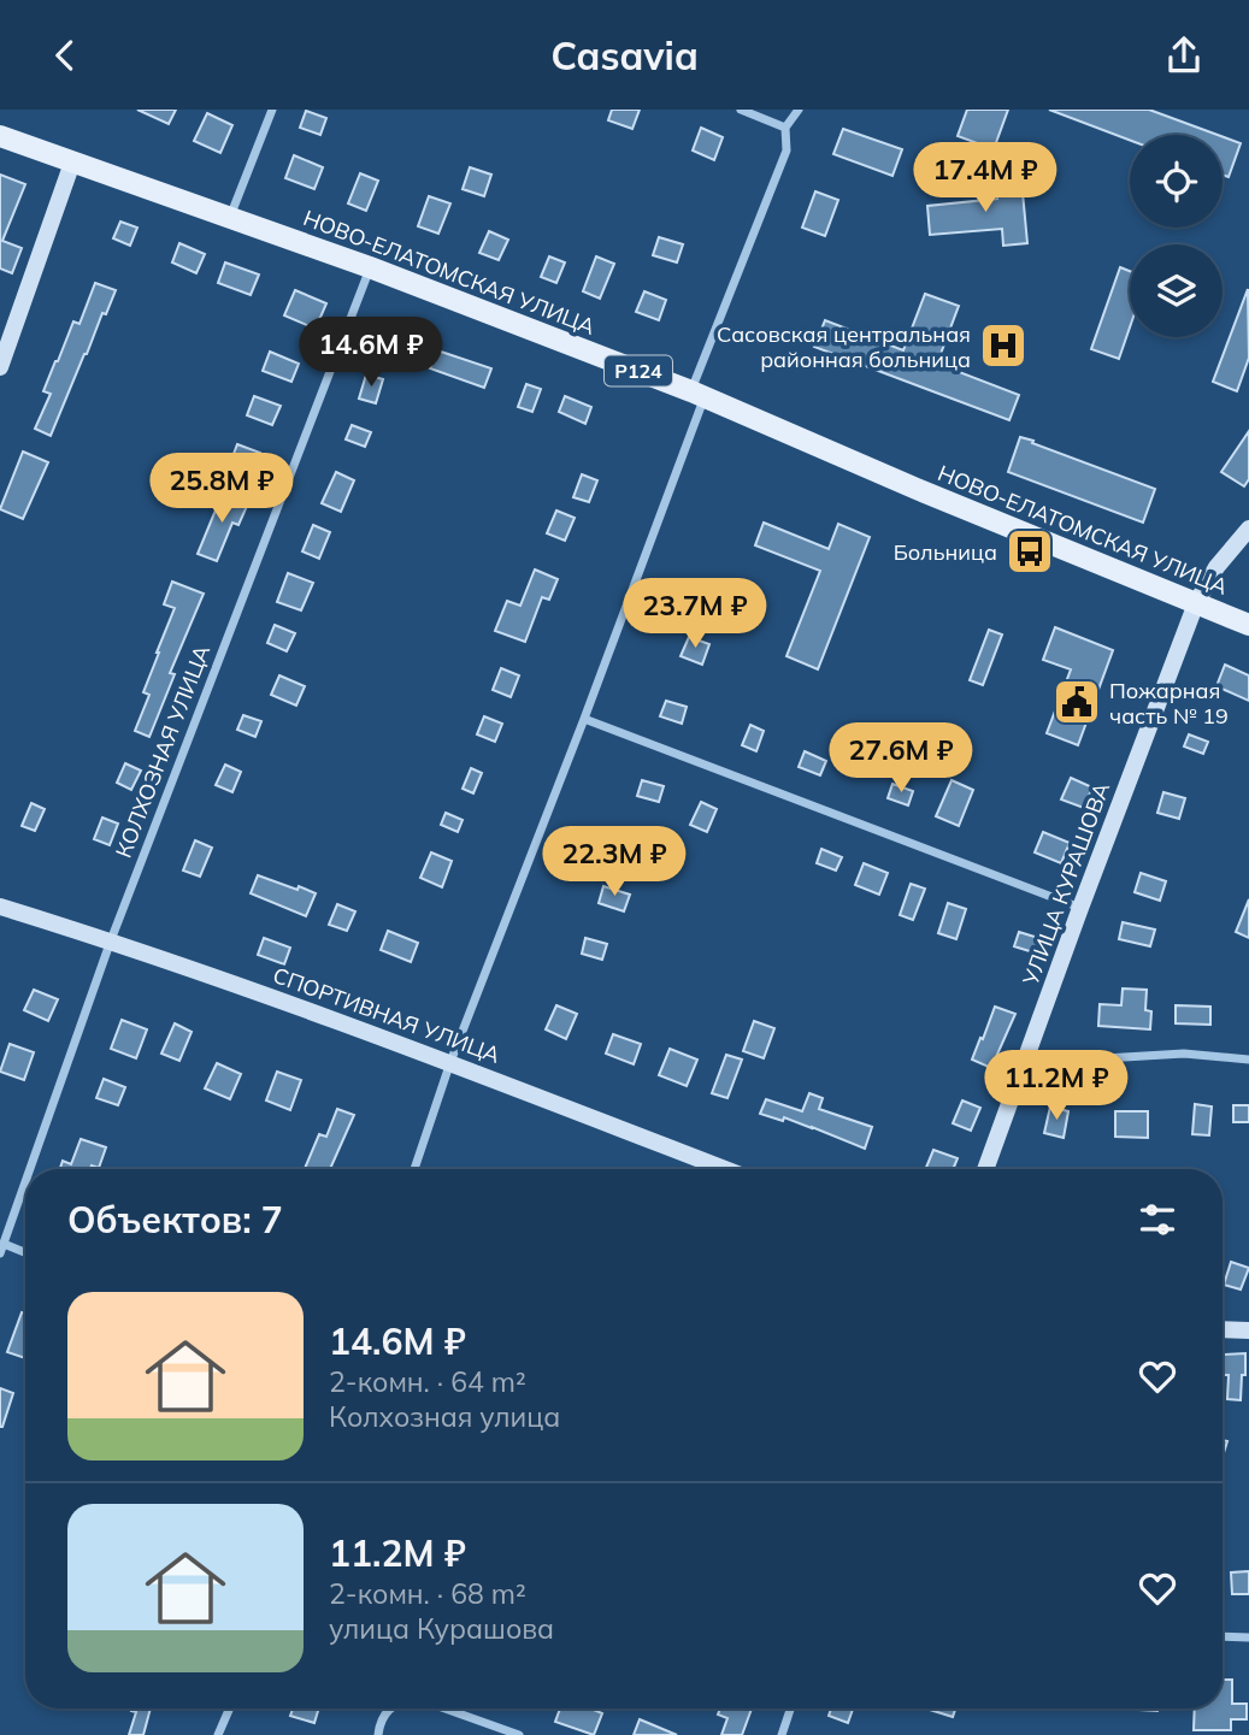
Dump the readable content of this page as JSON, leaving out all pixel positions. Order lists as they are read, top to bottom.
{
  "streets": {
    "main road": ["НОВО-ЕЛАТОМСКАЯ УЛИЦА", "Р124"],
    "street": ["КОЛХОЗНАЯ УЛИЦА", "УЛИЦА КУРАШОВА", "СПОРТИВНАЯ УЛИЦА"]
  },
  "crossings": [
    ["НОВО-ЕЛАТОМСКАЯ УЛИЦА", "КОЛХОЗНАЯ УЛИЦА"],
    ["НОВО-ЕЛАТОМСКАЯ УЛИЦА", "УЛИЦА КУРАШОВА"],
    ["КОЛХОЗНАЯ УЛИЦА", "СПОРТИВНАЯ УЛИЦА"]
  ],
  "places": {
    "hospital": ["Сасовская центральная районная больница"],
    "bus stop": ["Больница"],
    "public building": ["Пожарная часть № 19"]
  },
  "page": {
    "header": "Casavia",
    "price": [
      "17.4M ₽",
      "14.6M ₽",
      "25.8M ₽",
      "23.7M ₽",
      "27.6M ₽",
      "22.3M ₽",
      "11.2M ₽"
    ],
    "heading": "Объектов: 7",
    "list": [
      {
        "name": "14.6M ₽",
        "note": "2-комн. · 64 m² · Колхозная улица"
      },
      {
        "name": "11.2M ₽",
        "note": "2-комн. · 68 m² · улица Курашова"
      }
    ]
  }
}
